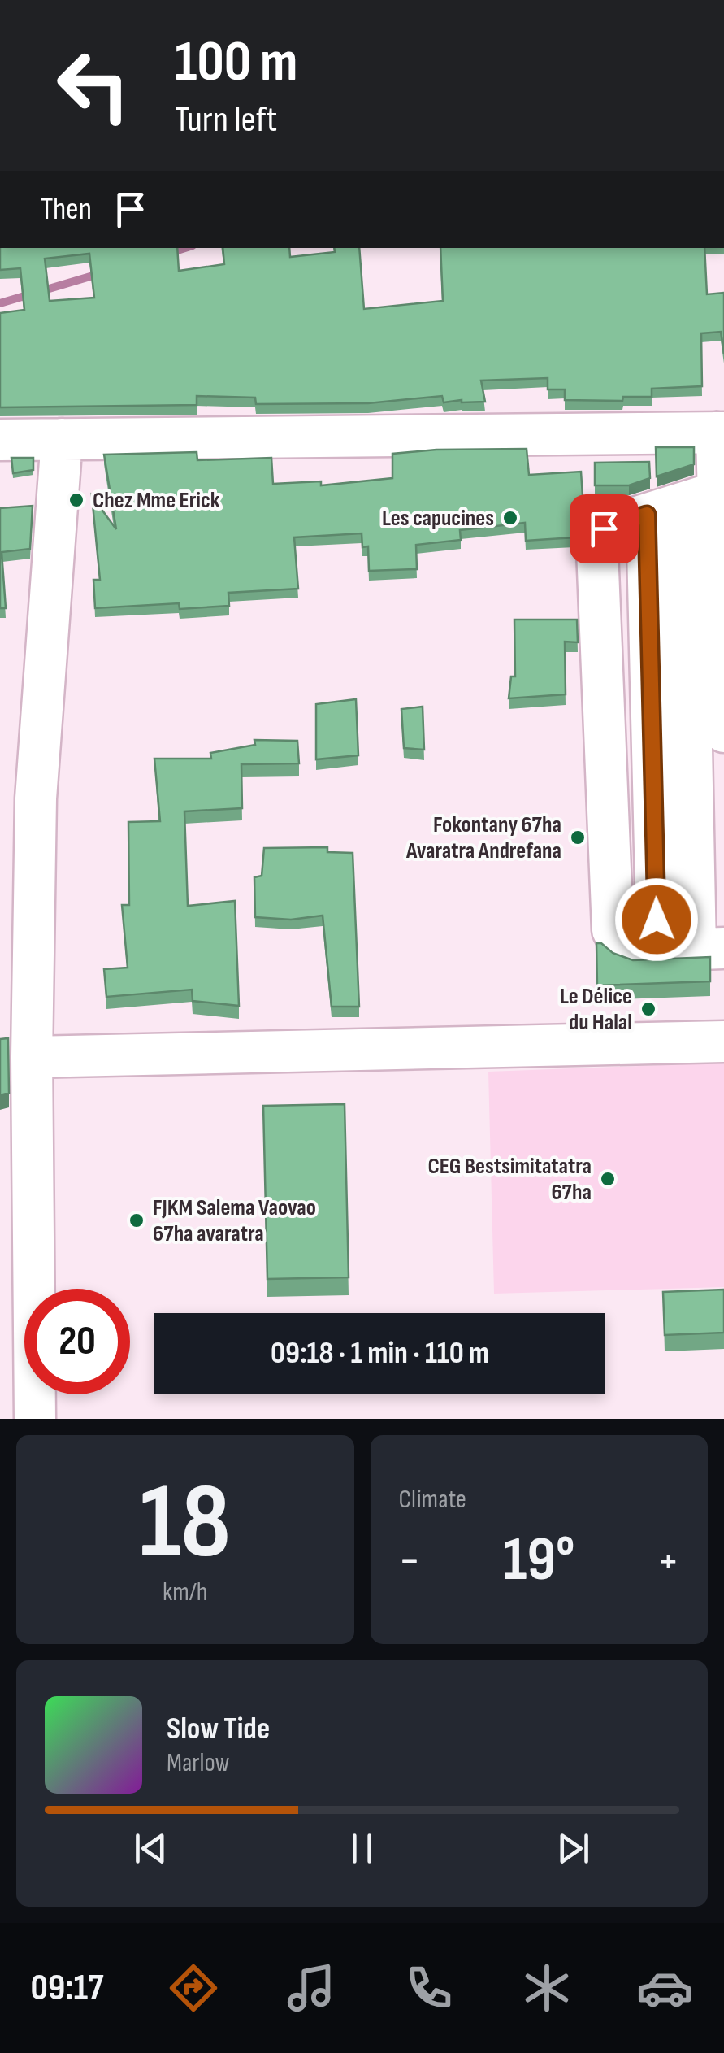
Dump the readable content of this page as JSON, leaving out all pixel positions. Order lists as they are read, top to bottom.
{
  "places": [
    "Chez Mme Erick",
    "Les capucines",
    "Fokontany 67ha Avaratra Andrefana",
    "Le Délice du Halal",
    "CEG Bestsimitatatra 67ha",
    "FJKM Salema Vaovao 67ha avaratra"
  ],
  "page": {
    "turn": ["100 m", "Turn left"],
    "then": "Then",
    "limit": "20",
    "trip": "09:18 · 1 min · 110 m",
    "tile": [
      ["18", "km/h"],
      "Climate"
    ],
    "heat": ["−", "19°", "+"],
    "song": ["Slow Tide", "Marlow"],
    "tabs": "09:17"
  }
}
